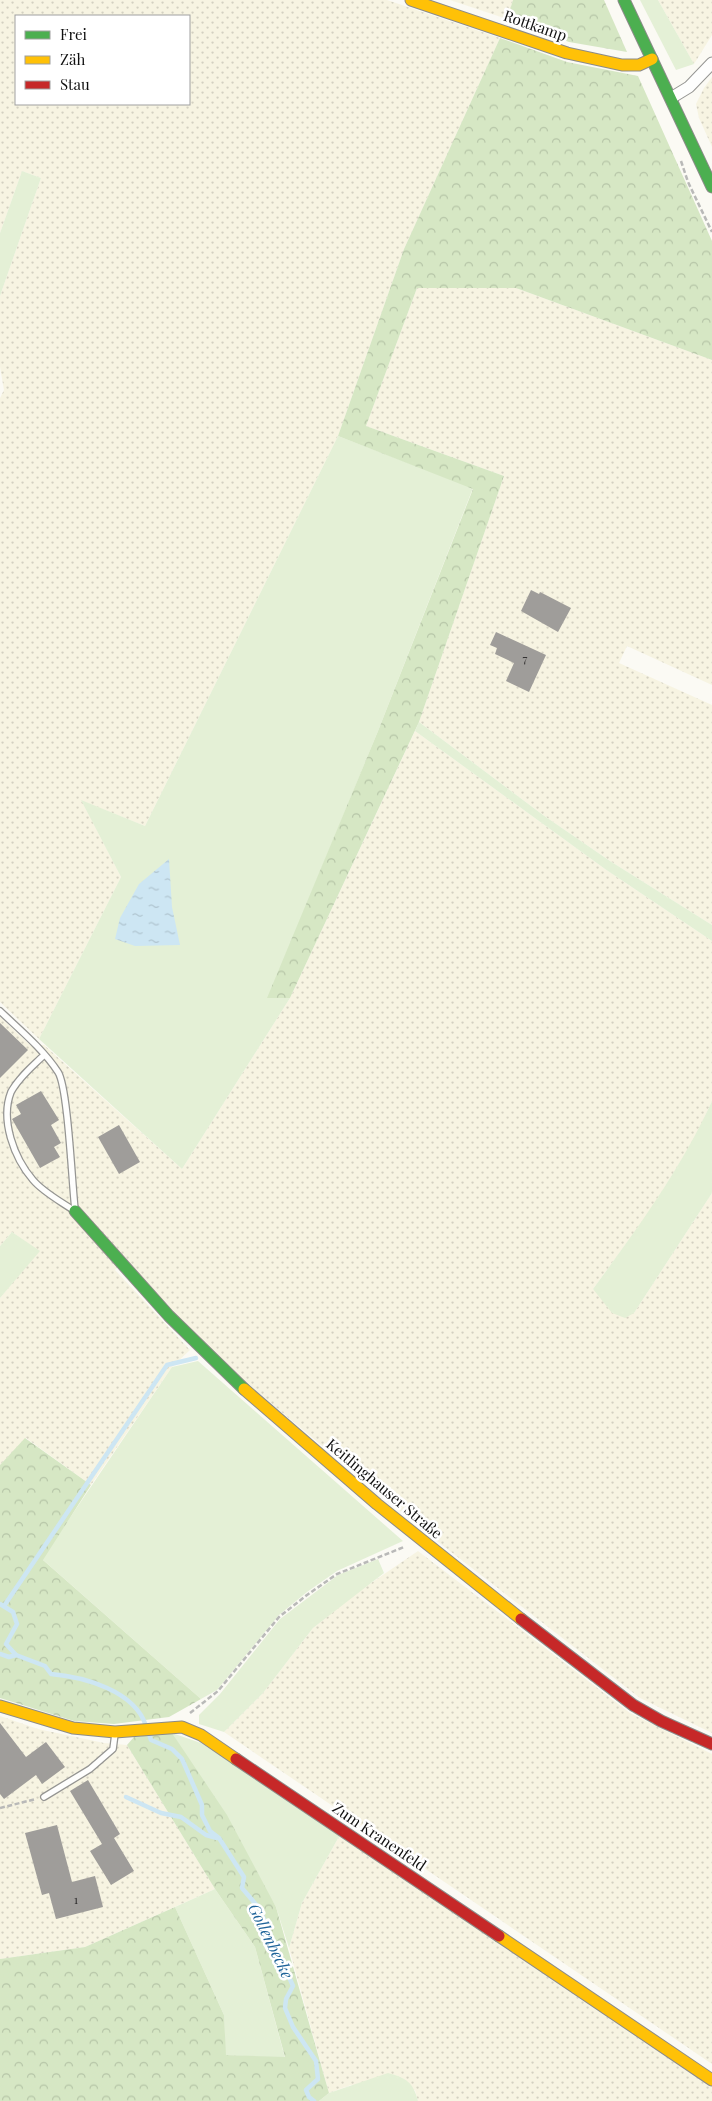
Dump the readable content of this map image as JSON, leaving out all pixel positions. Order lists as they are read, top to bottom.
{
  "streets": {
    "street": ["Rottkamp", "Keitlinghauser Straße", "Zum Kranenfeld"]
  },
  "water": ["Gollenbecke"],
  "house_numbers": ["7", "1"],
  "legend": ["Frei", "Zäh", "Stau"]
}
